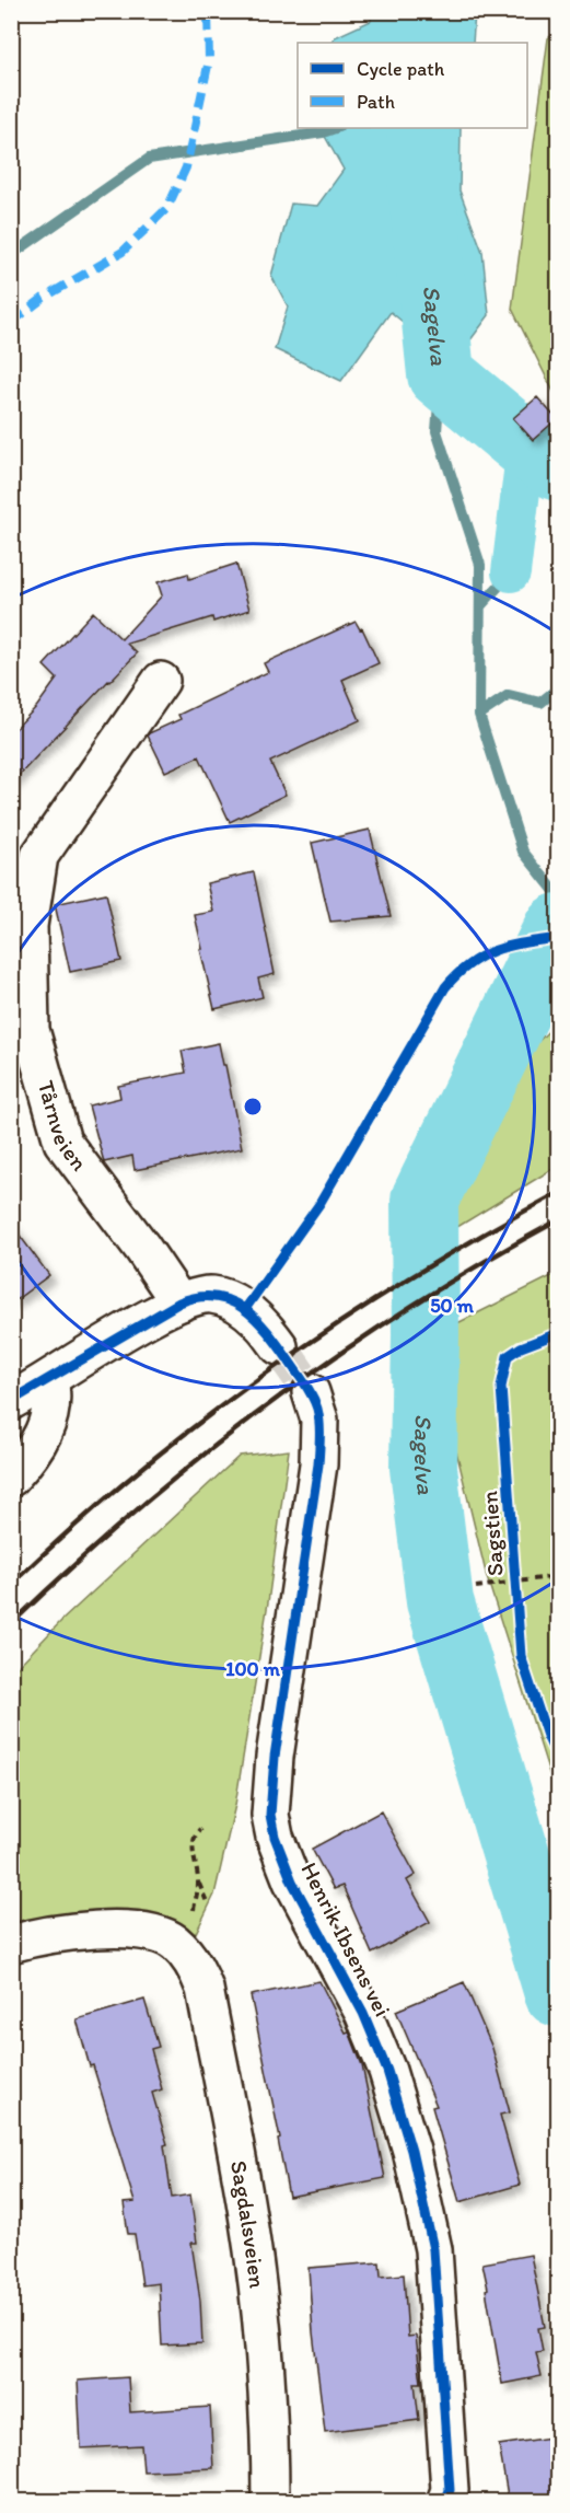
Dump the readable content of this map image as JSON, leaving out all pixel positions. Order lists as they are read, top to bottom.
{
  "streets": {
    "street": ["Tårnveien", "Henrik Ibsens vei", "Sagdalsveien"],
    "cycle path": ["Sagstien"]
  },
  "water": ["Sagelva"],
  "legend": ["Cycle path", "Path"],
  "rings": ["50 m", "100 m"]
}
